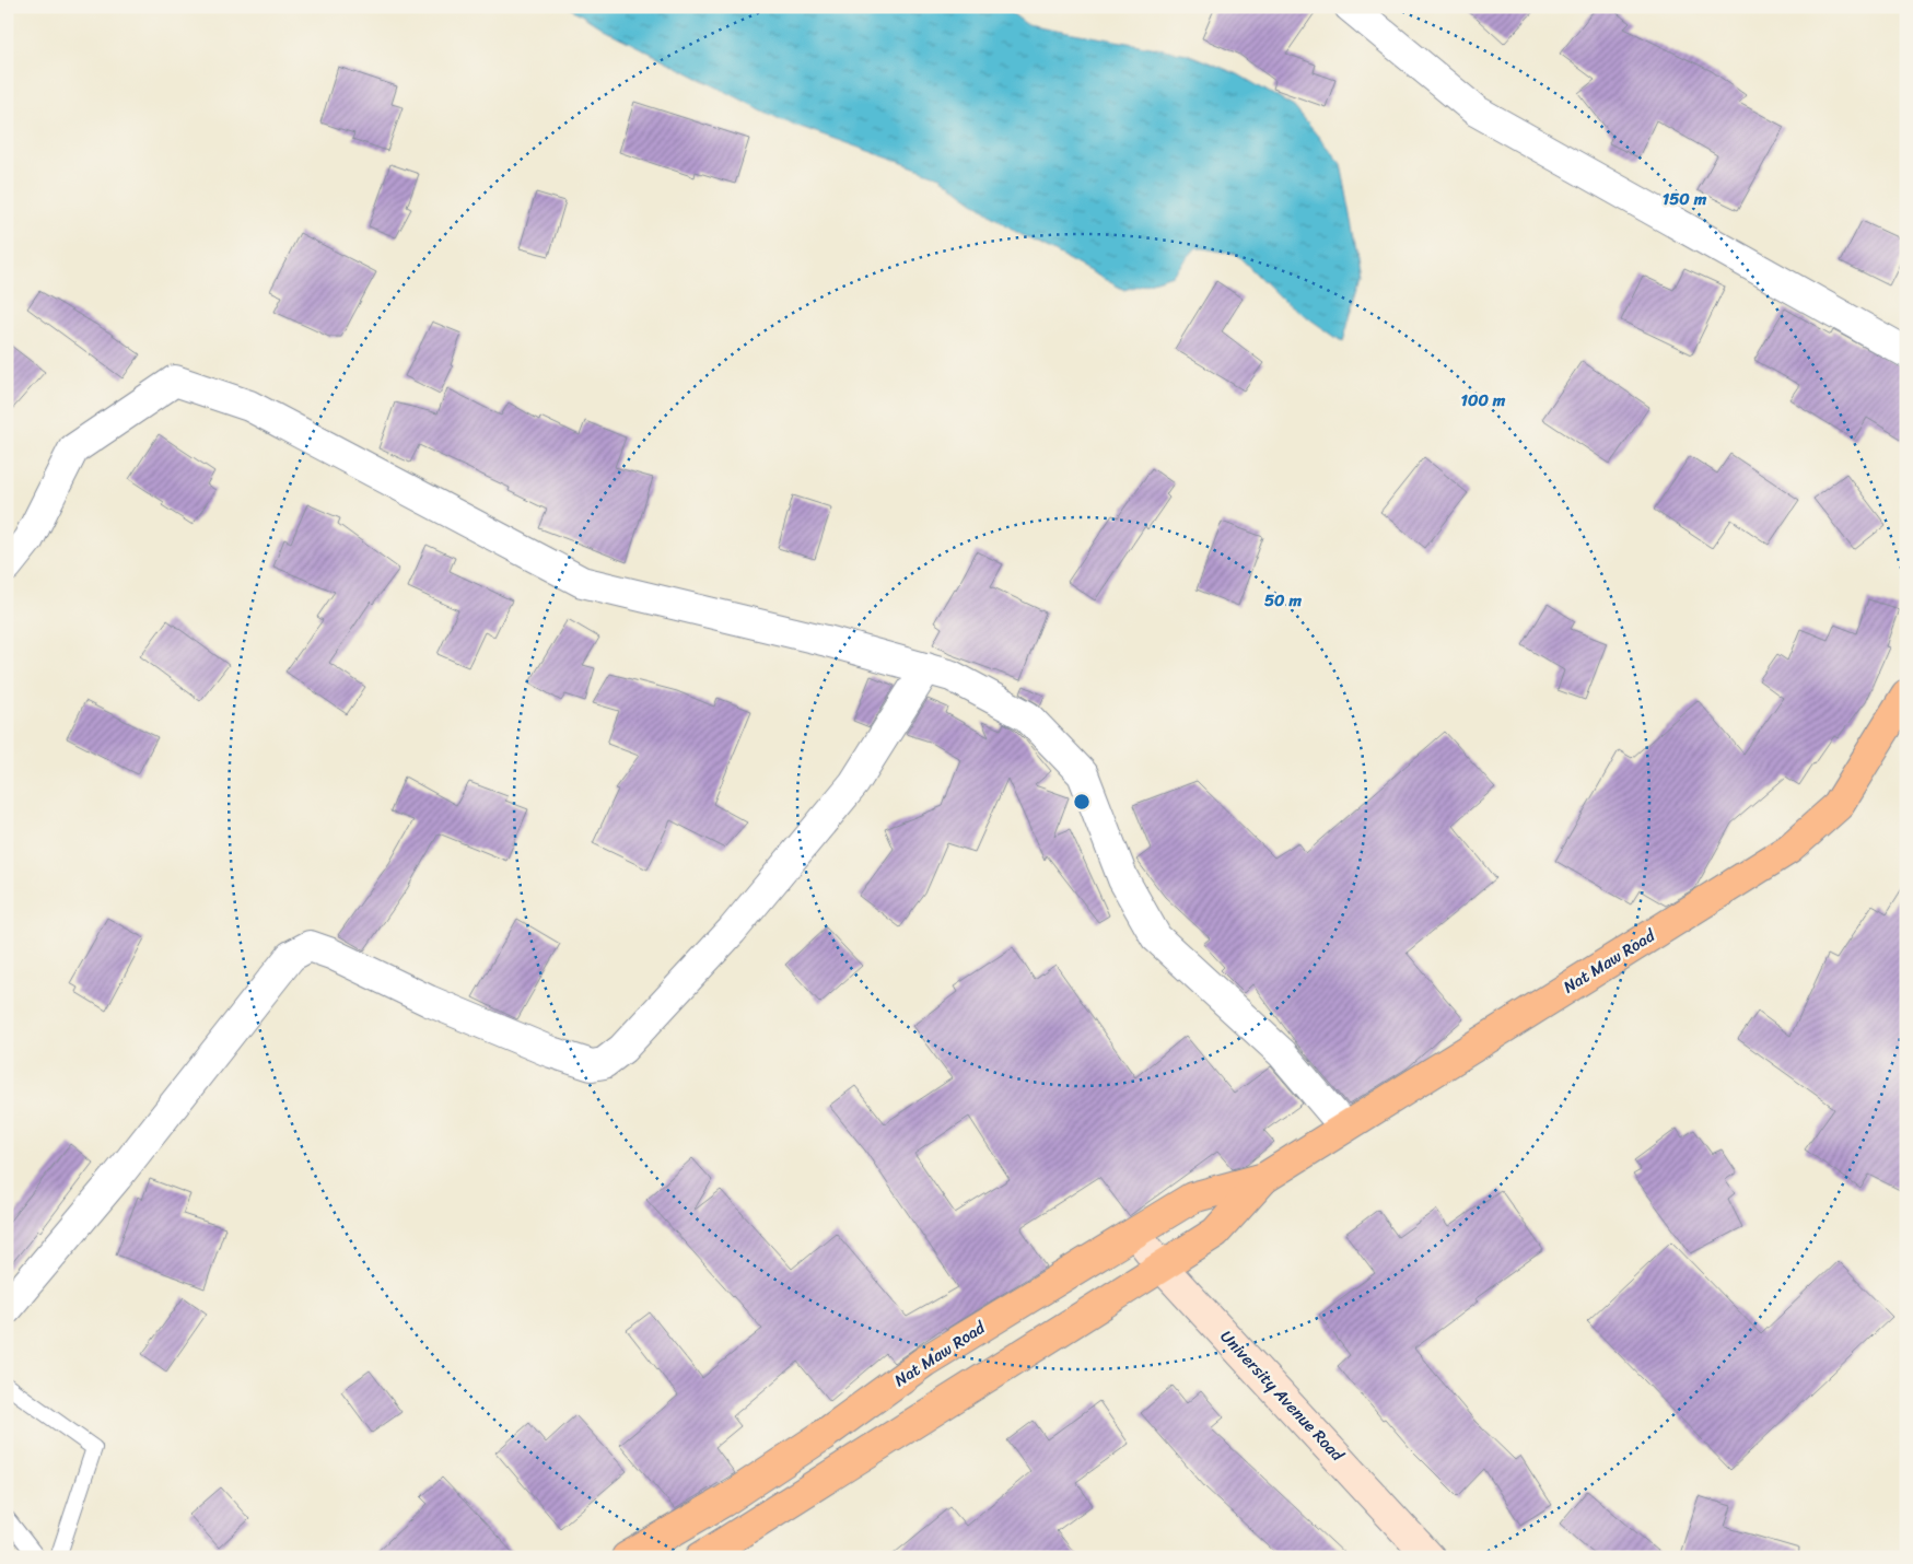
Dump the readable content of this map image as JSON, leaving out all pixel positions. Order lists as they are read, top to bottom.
{
  "streets": {
    "main road": ["Nat Maw Road", "University Avenue Road"]
  },
  "crossings": [
    ["Nat Maw Road", "University Avenue Road"]
  ],
  "rings": ["150 m", "100 m", "50 m"]
}
